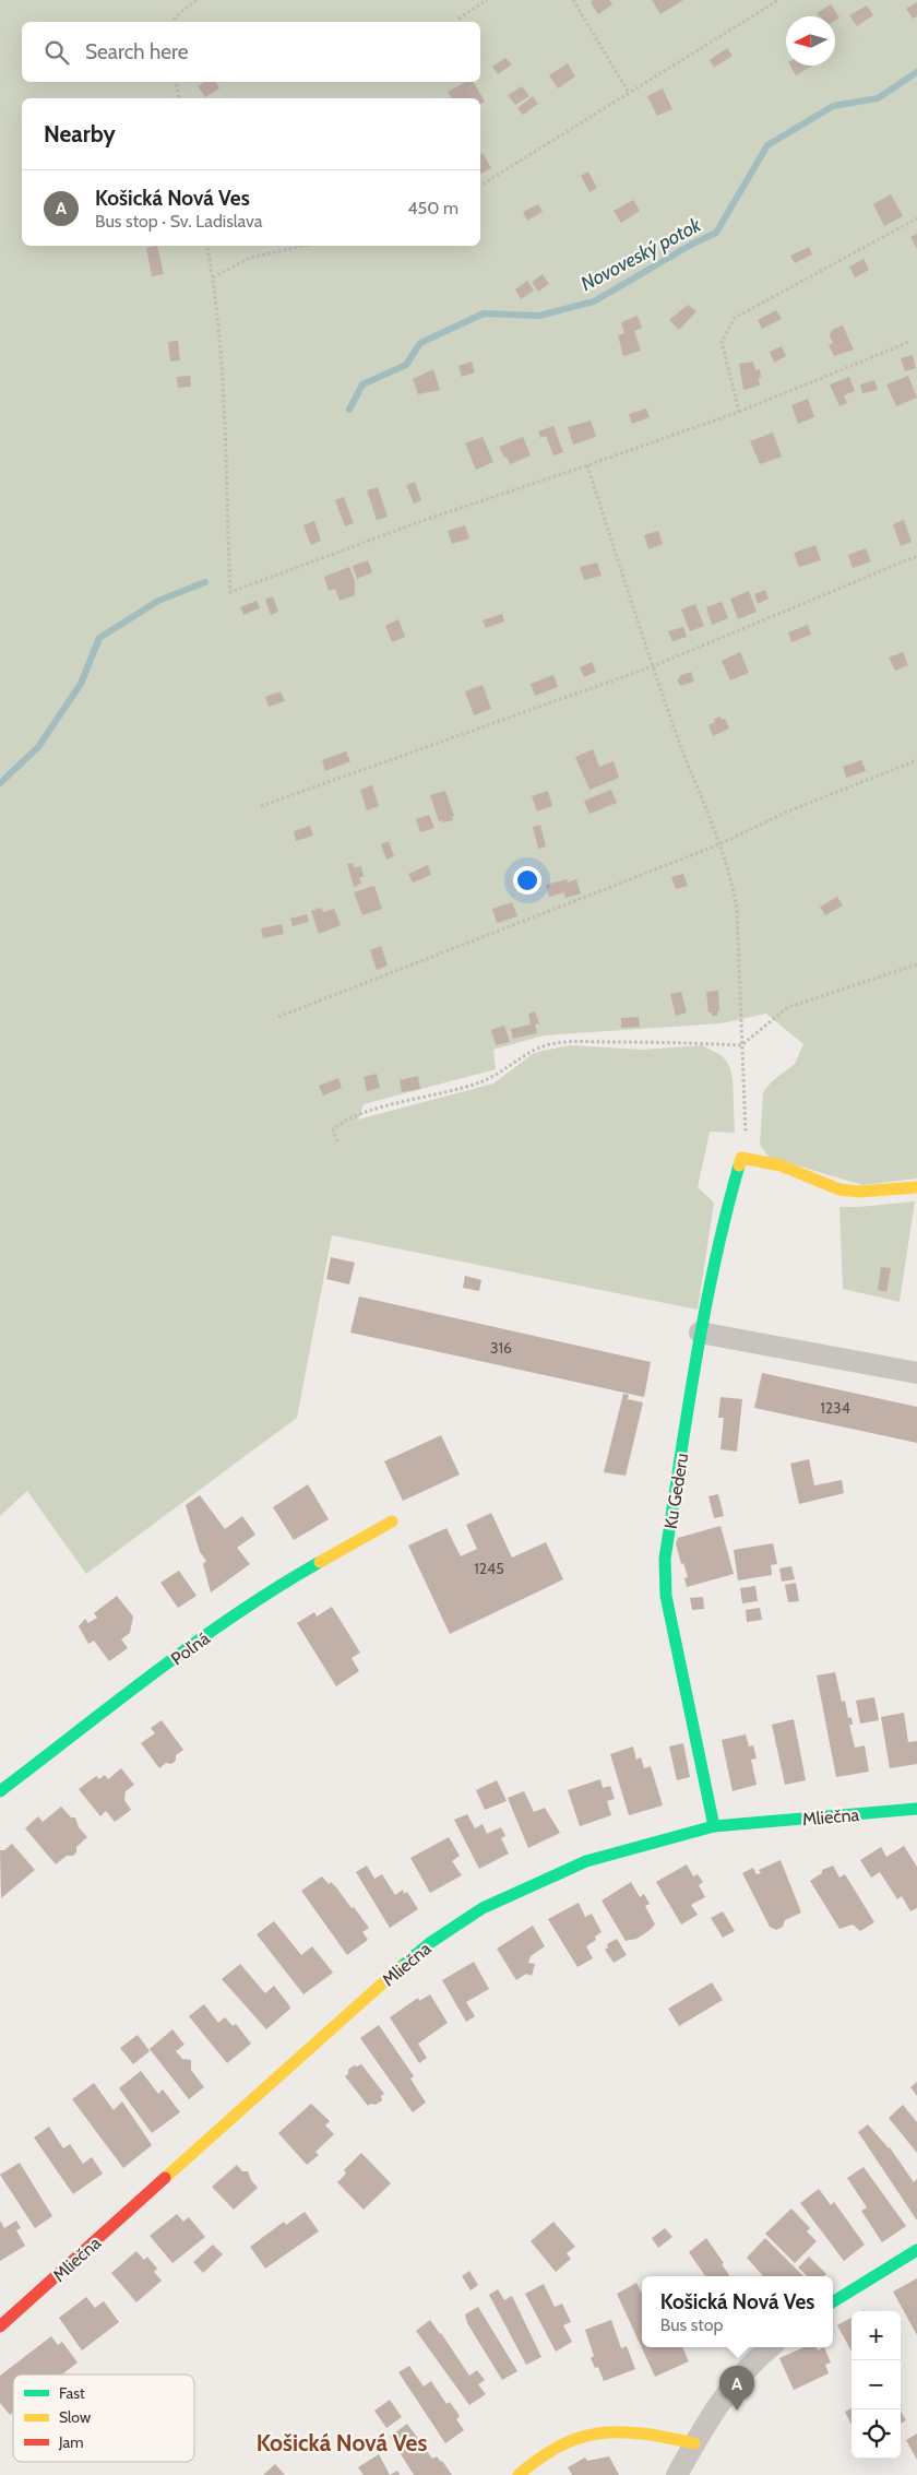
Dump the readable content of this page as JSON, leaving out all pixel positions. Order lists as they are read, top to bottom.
{
  "streets": {
    "street": ["Ku Gederu", "Poľná", "Mliečna"]
  },
  "crossings": [
    ["Ku Gederu", "Mliečna"]
  ],
  "districts": ["Košická Nová Ves"],
  "water": ["Novoveský potok"],
  "house_numbers": ["316", "1234", "1245"],
  "legend": ["Fast", "Slow", "Jam"],
  "north": "left",
  "page": {
    "search": "Search here",
    "heading": "Nearby",
    "list": [
      {
        "mark": "A",
        "name": "Košická Nová Ves",
        "note": "Bus stop · Sv. Ladislava",
        "value": "450 m"
      }
    ],
    "popup": ["Košická Nová Ves", "Bus stop"],
    "map_buttons": ["+", "−"],
    "pins": "A"
  }
}
